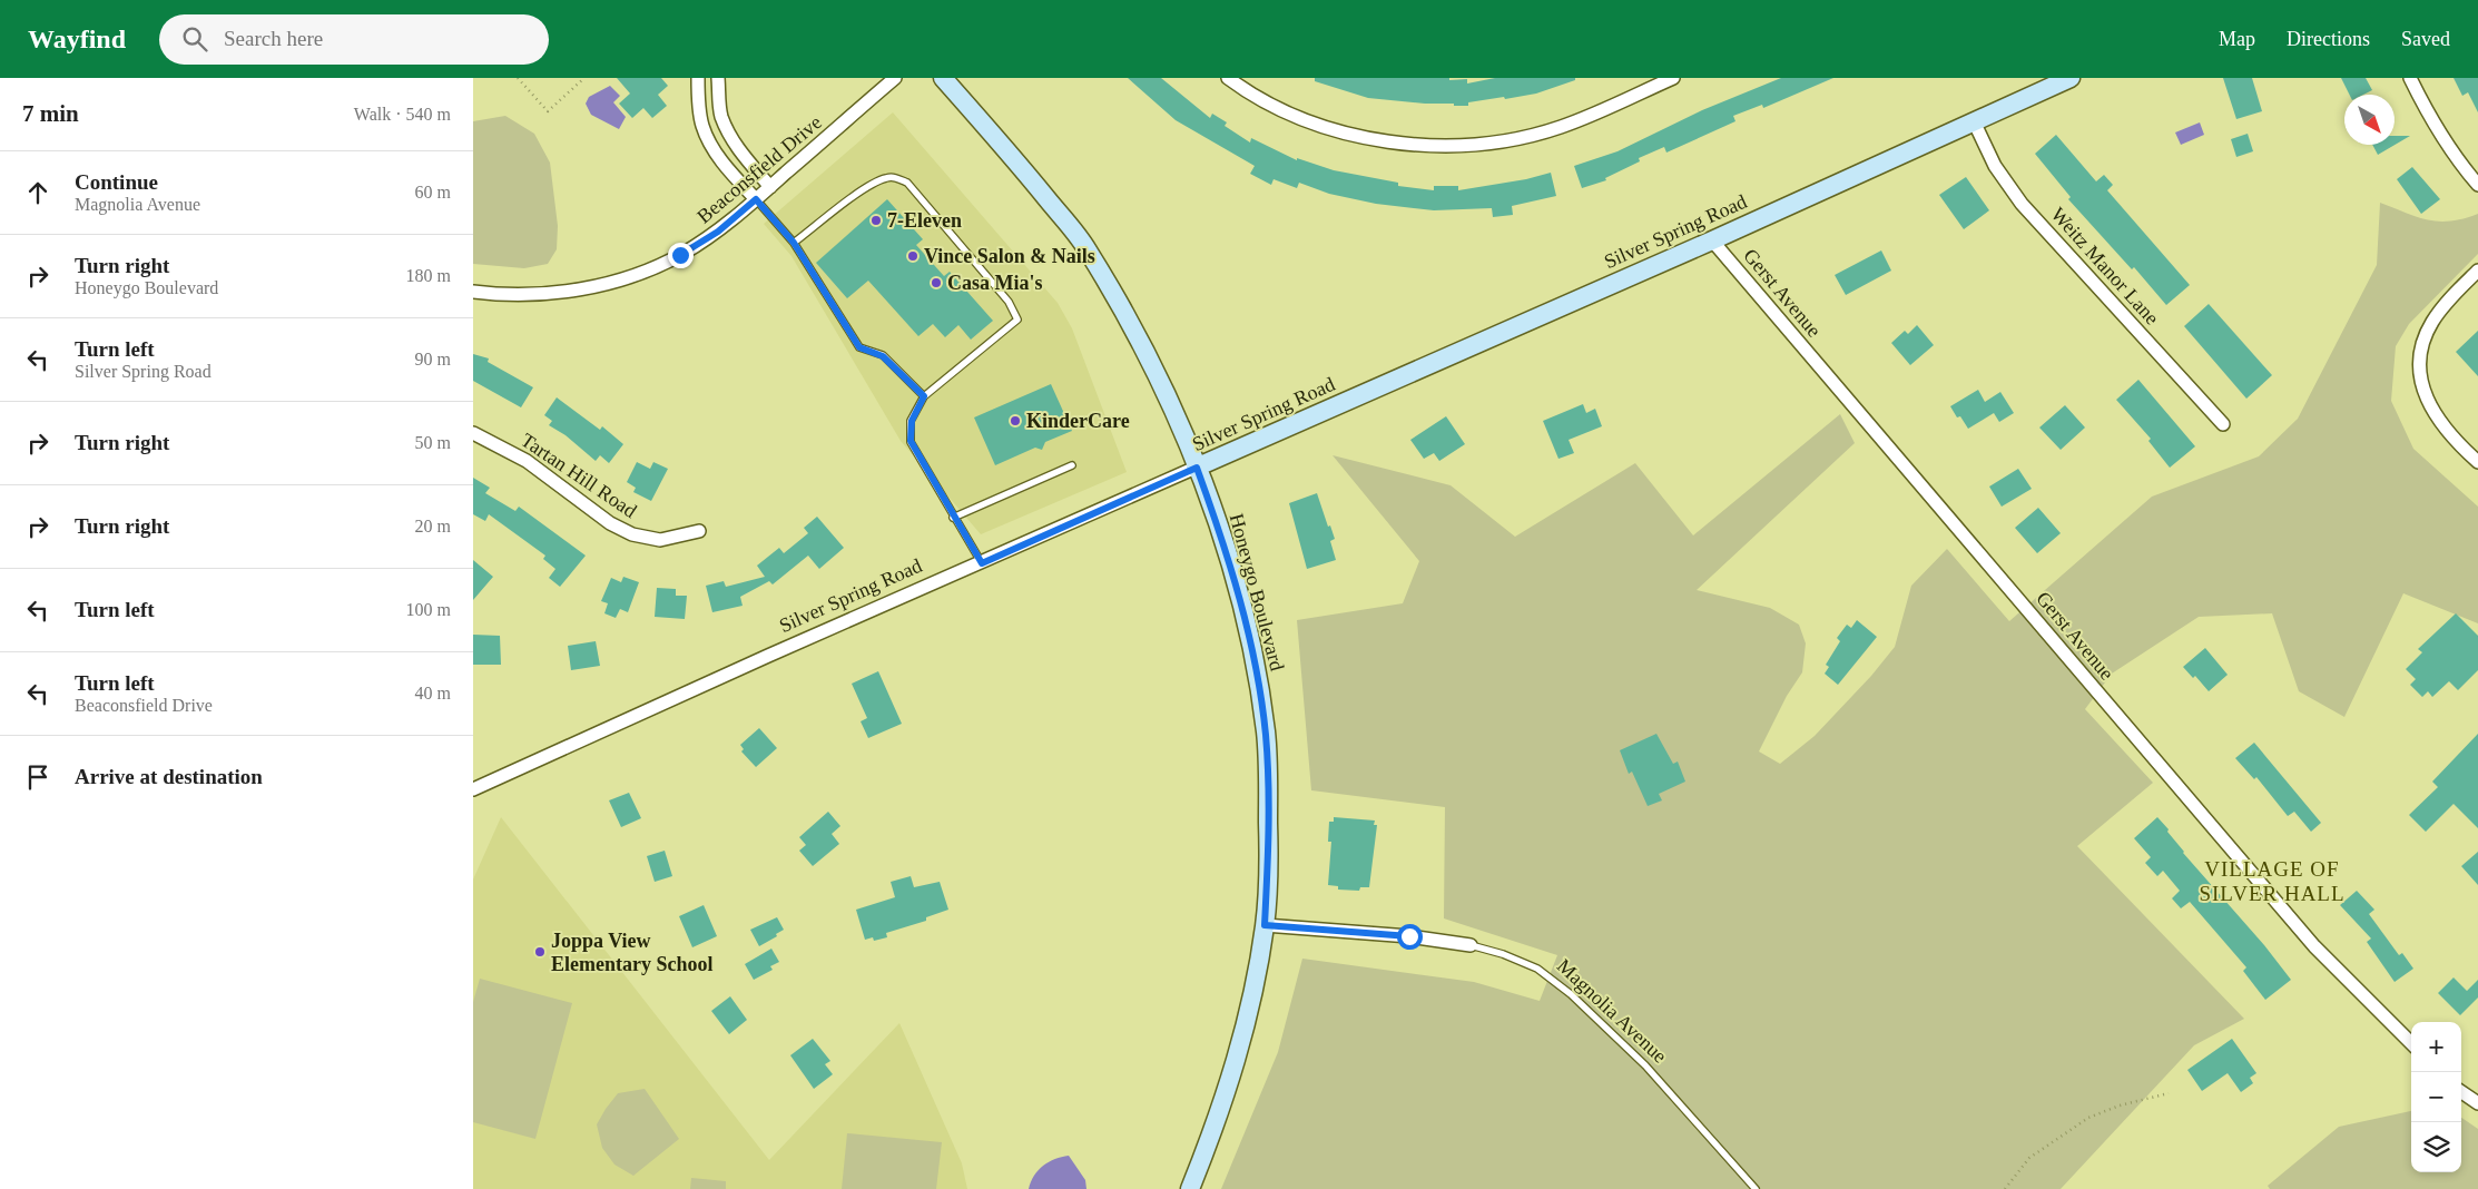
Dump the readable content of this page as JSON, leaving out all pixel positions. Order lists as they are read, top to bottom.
{
  "streets": {
    "main road": ["Silver Spring Road", "Honeygo Boulevard"],
    "street": [
      "Beaconsfield Drive",
      "Weitz Manor Lane",
      "Gerst Avenue",
      "Tartan Hill Road",
      "Magnolia Avenue"
    ]
  },
  "crossings": [
    ["Silver Spring Road", "Weitz Manor Lane"],
    ["Silver Spring Road", "Gerst Avenue"],
    ["Silver Spring Road", "Honeygo Boulevard"],
    ["Honeygo Boulevard", "Magnolia Avenue"]
  ],
  "districts": ["VILLAGE OF SILVER HALL"],
  "places": [
    "7-Eleven",
    "Vince Salon & Nails",
    "Casa Mia's",
    "KinderCare",
    "Joppa View Elementary School"
  ],
  "north": "bottom right",
  "page": {
    "header": "Wayfind",
    "search": "Search here",
    "nav": ["Map", "Directions", "Saved"],
    "heading": ["7 min", "Walk · 540 m"],
    "list": [
      ["Continue", "Magnolia Avenue", "60 m"],
      ["Turn right", "Honeygo Boulevard", "180 m"],
      ["Turn left", "Silver Spring Road", "90 m"],
      ["Turn right", "50 m"],
      ["Turn right", "20 m"],
      ["Turn left", "100 m"],
      ["Turn left", "Beaconsfield Drive", "40 m"],
      "Arrive at destination"
    ],
    "map_buttons": ["+", "−"]
  }
}
